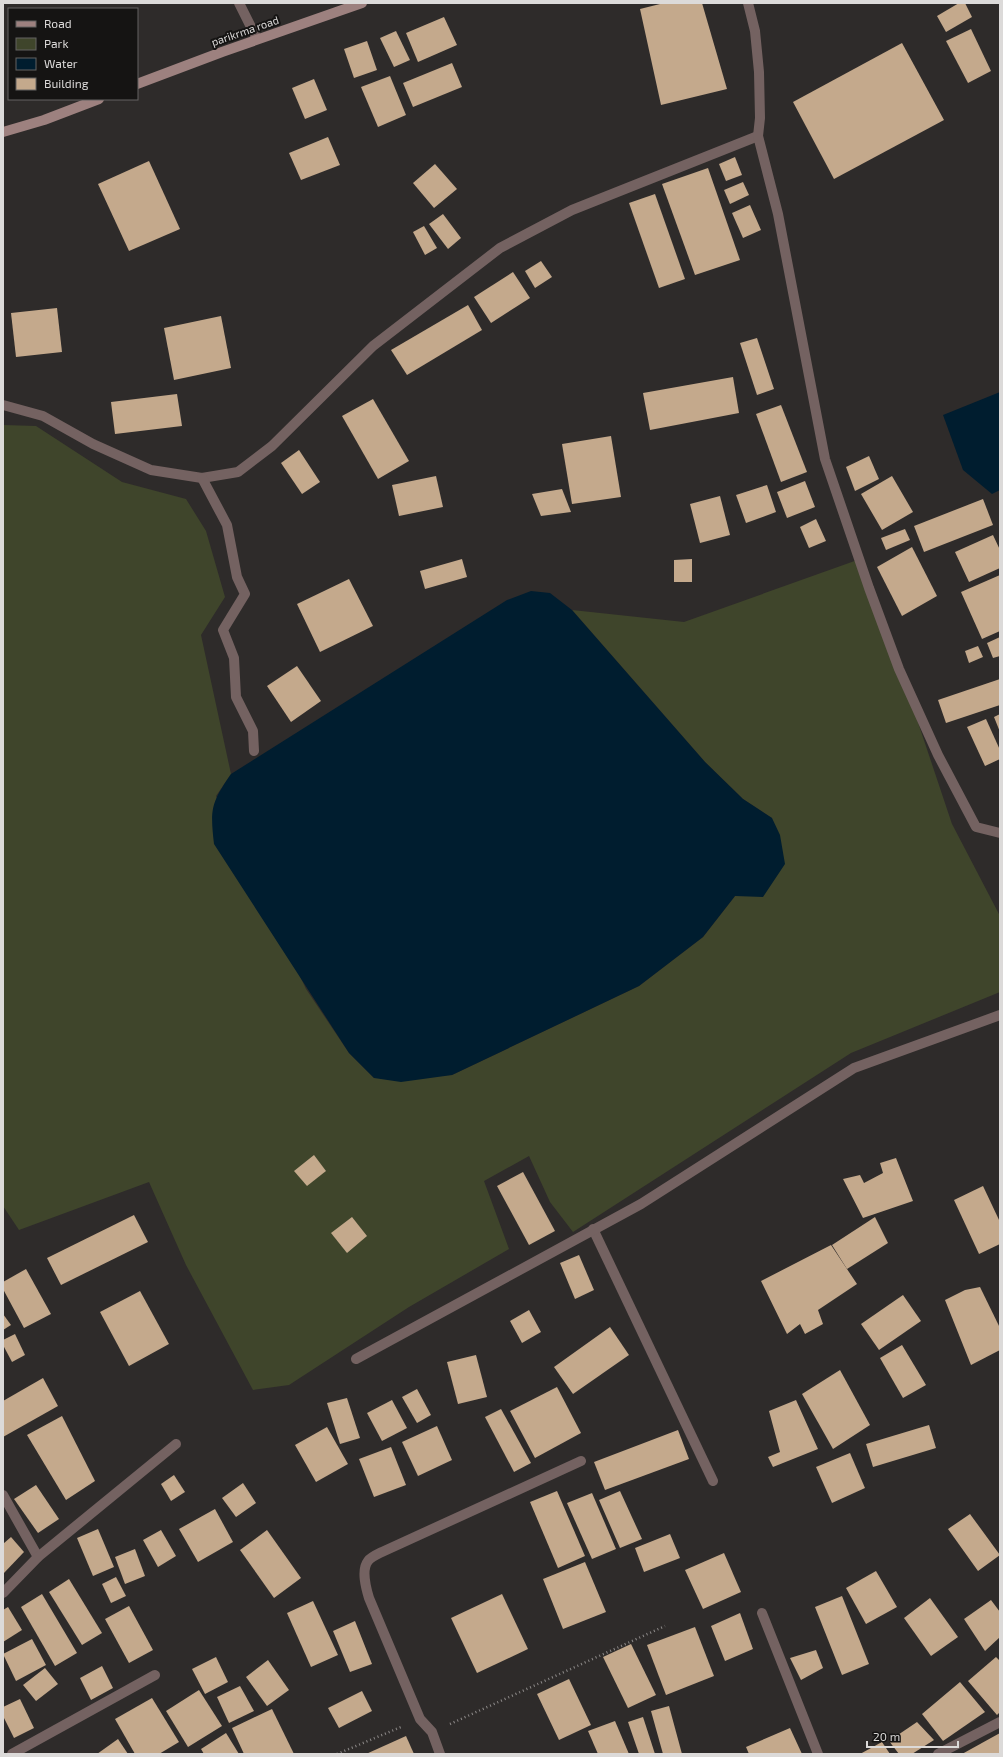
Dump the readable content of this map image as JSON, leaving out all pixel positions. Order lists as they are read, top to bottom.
{
  "streets": {
    "street": ["parikrma road"]
  },
  "legend": [
    "Road",
    "Park",
    "Water",
    "Building"
  ],
  "scale_bar": "20 m"
}
